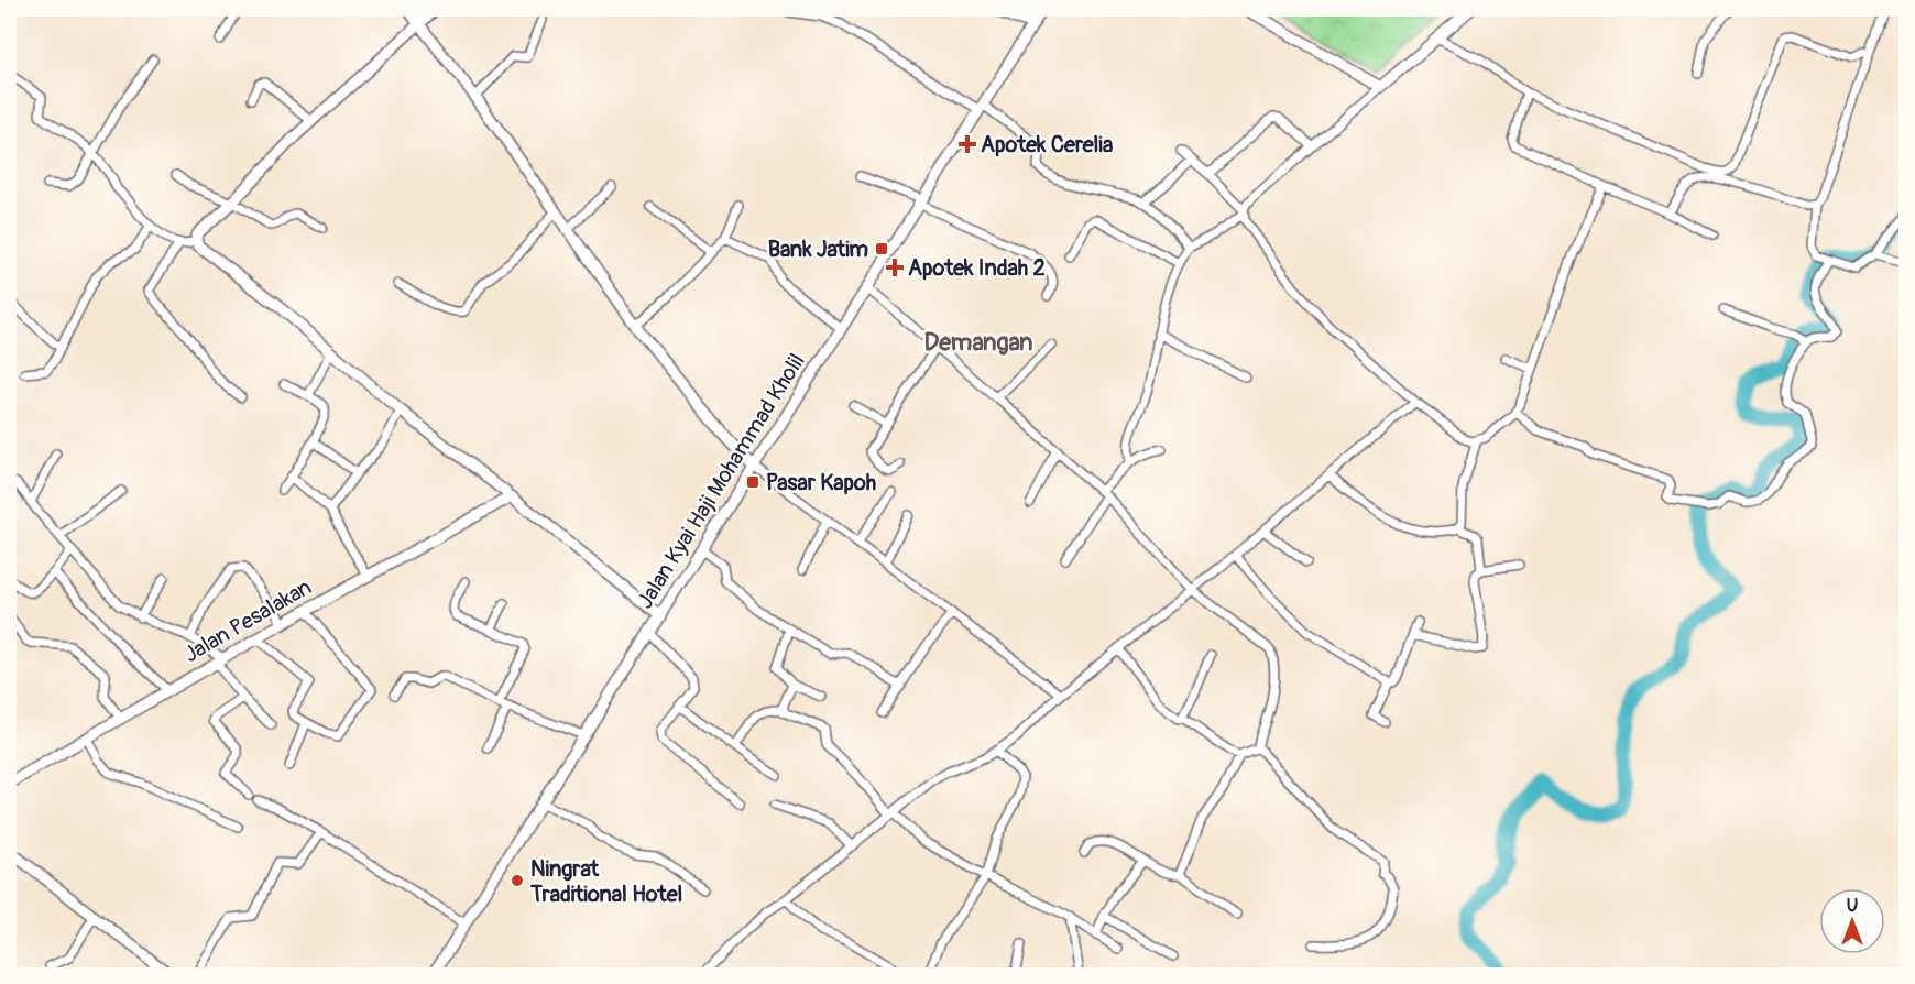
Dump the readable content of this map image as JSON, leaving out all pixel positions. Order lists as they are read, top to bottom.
{
  "streets": {
    "street": ["Jalan Kyai Haji Mohammad Kholil", "Jalan Pesalakan"]
  },
  "districts": ["Demangan"],
  "places": {
    "health": ["Apotek Cerelia", "Apotek Indah 2"],
    "transit": ["Bank Jatim", "Pasar Kapoh"],
    "other": ["Ningrat Traditional Hotel"]
  },
  "north": "top"
}
